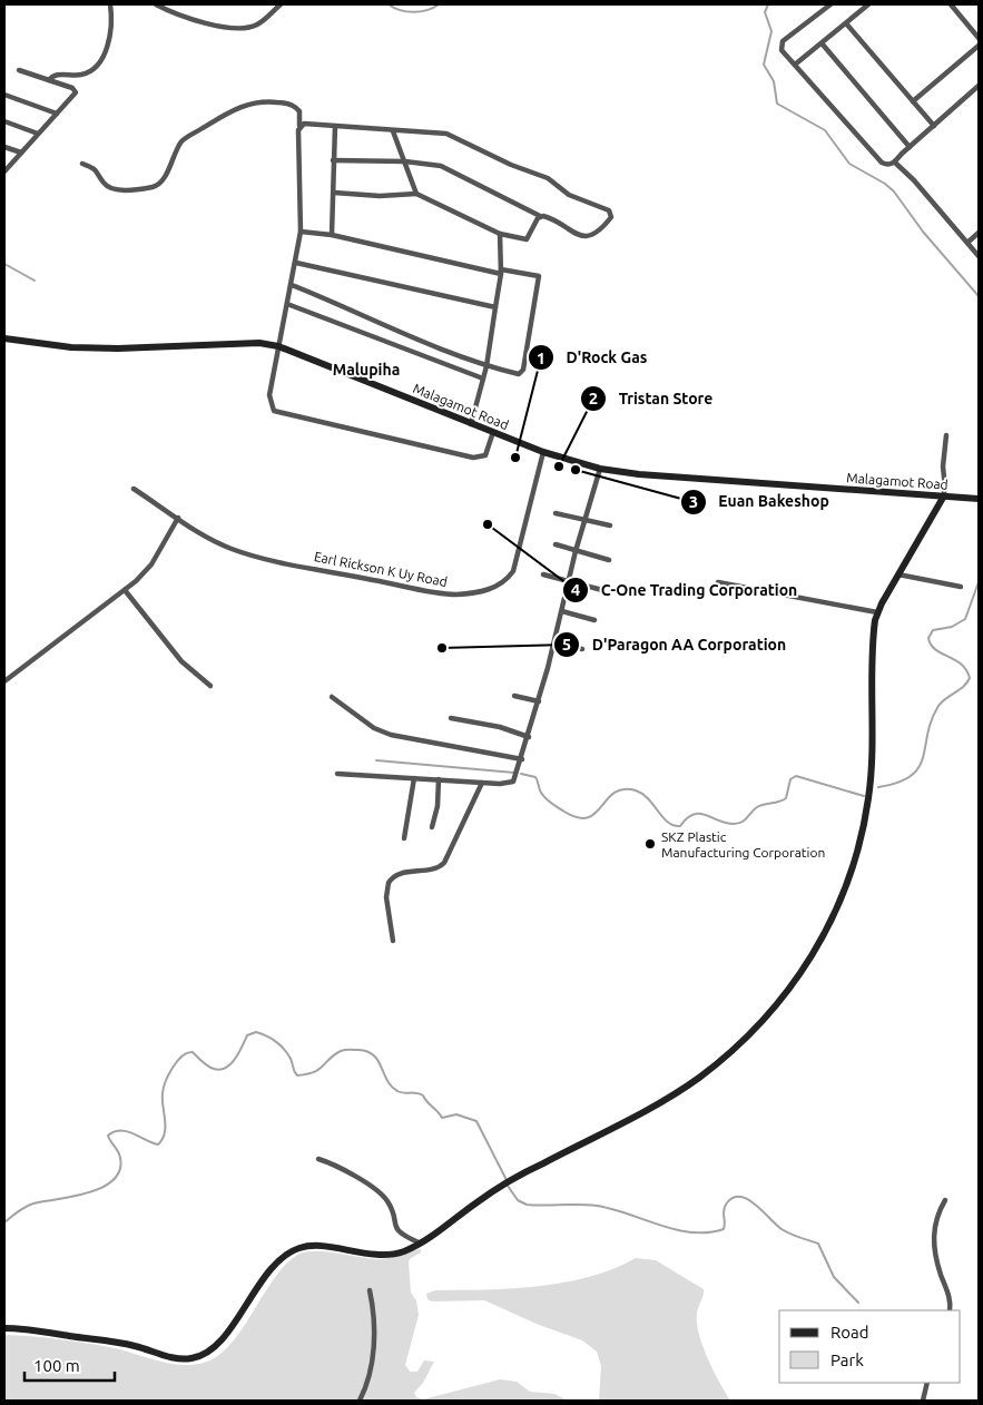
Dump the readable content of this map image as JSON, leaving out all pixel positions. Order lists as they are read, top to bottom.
{
  "streets": {
    "street": ["Malagamot Road", "Earl Rickson K Uy Road"]
  },
  "crossings": [
    ["Malagamot Road", "Earl Rickson K Uy Road"]
  ],
  "districts": ["Malupiha"],
  "places": [
    "D'Rock Gas",
    "Tristan Store",
    "Euan Bakeshop",
    "C-One Trading Corporation",
    "D'Paragon AA Corporation",
    "SKZ Plastic Manufacturing Corporation"
  ],
  "legend": ["Road", "Park"],
  "scale_bar": "100 m"
}
